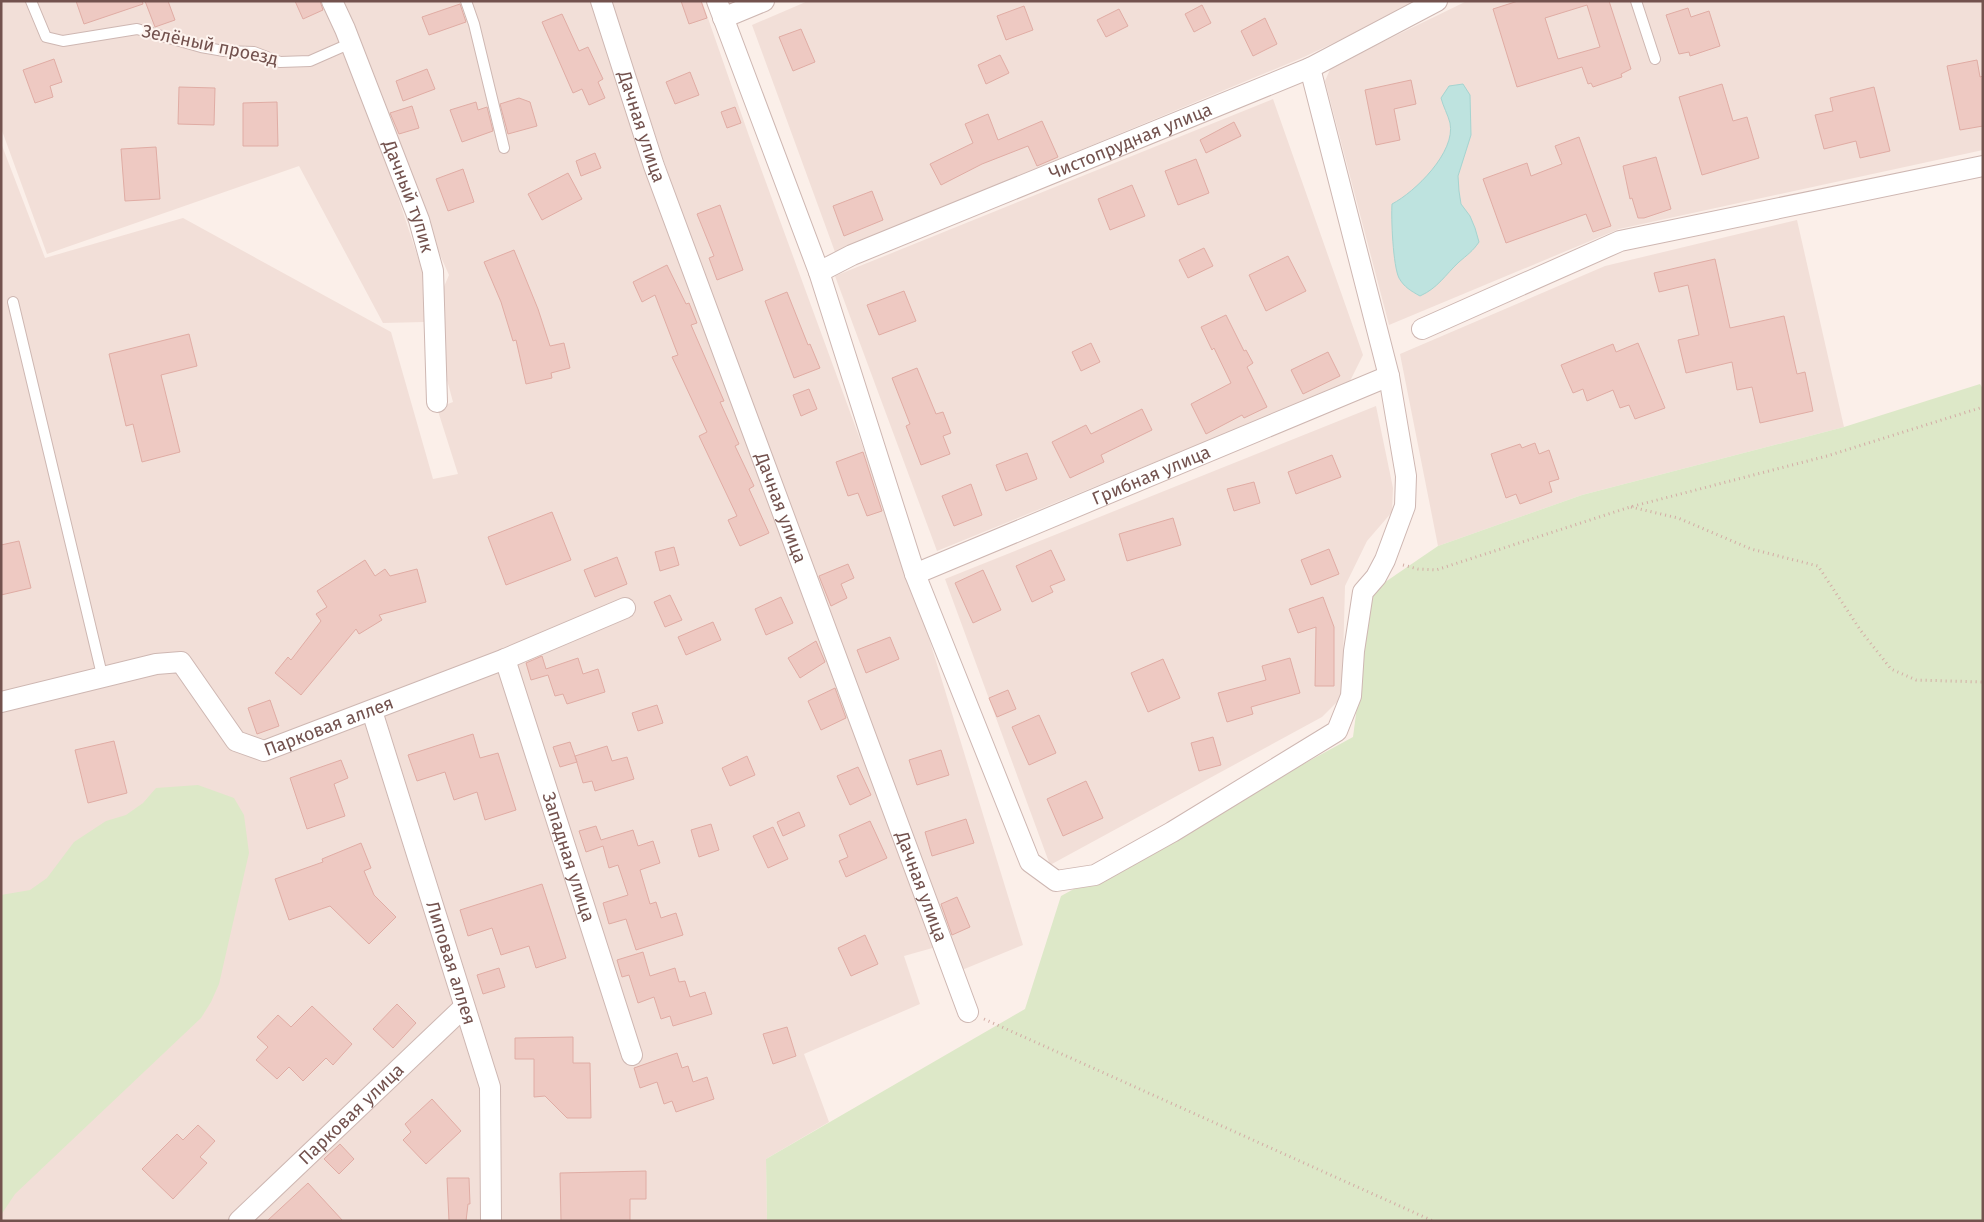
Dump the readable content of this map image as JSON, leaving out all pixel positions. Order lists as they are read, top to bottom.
{
  "streets": {
    "street": [
      "Дачная улица",
      "Чистопрудная улица",
      "Дачный тупик",
      "Грибная улица",
      "Парковая аллея",
      "Западная улица",
      "Липовая аллея",
      "Парковая улица"
    ],
    "lane": ["Зелёный проезд"]
  },
  "crossings": [
    ["Зелёный проезд", "Дачный тупик"],
    ["Парковая аллея", "Западная улица"],
    ["Парковая аллея", "Липовая аллея"],
    ["Липовая аллея", "Парковая улица"]
  ]
}
